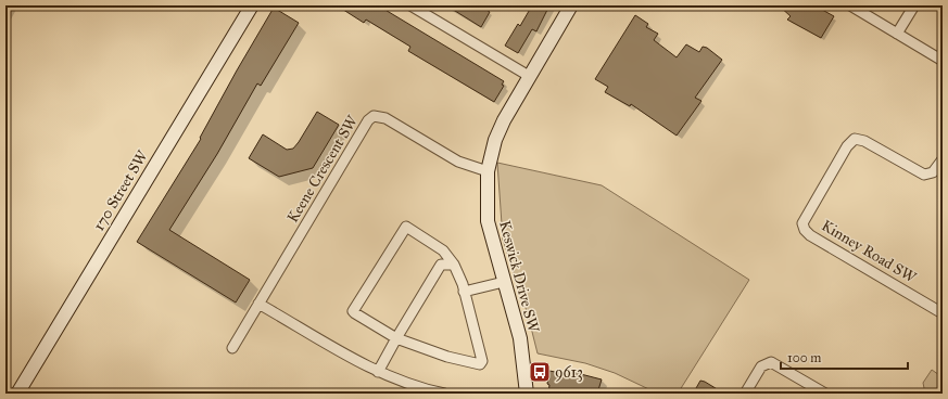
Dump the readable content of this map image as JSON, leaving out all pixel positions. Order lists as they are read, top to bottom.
{
  "streets": {
    "main road": ["170 Street SW", "Keswick Drive SW"],
    "street": ["Keene Crescent SW", "Kinney Road SW"]
  },
  "crossings": [
    ["Keene Crescent SW", "Keswick Drive SW"]
  ],
  "places": {
    "bus stop": ["9613"]
  },
  "scale_bar": "100 m"
}
